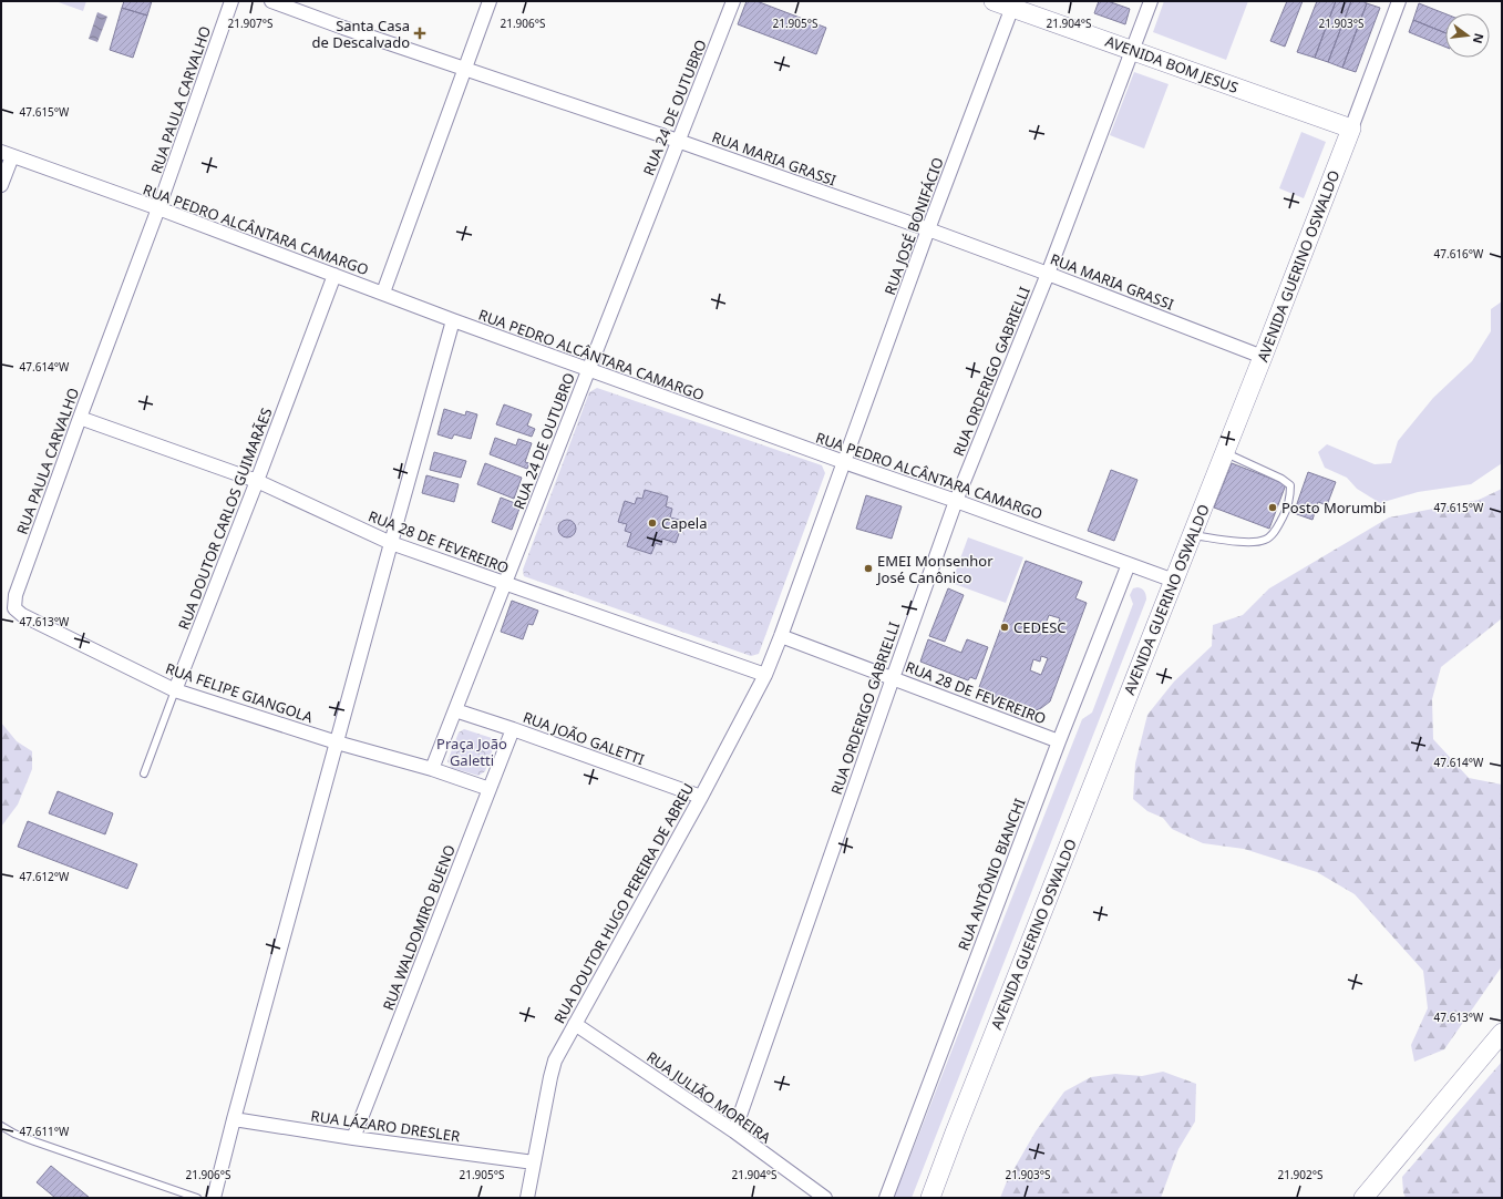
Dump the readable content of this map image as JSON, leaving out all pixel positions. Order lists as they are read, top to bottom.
{
  "streets": {
    "street": [
      "AVENIDA BOM JESUS",
      "RUA PAULA CARVALHO",
      "RUA 24 DE OUTUBRO",
      "RUA MARIA GRASSI",
      "RUA JOSÉ BONIFÁCIO",
      "RUA PEDRO ALCÂNTARA CAMARGO",
      "AVENIDA GUERINO OSWALDO",
      "RUA ORDERIGO GABRIELLI",
      "RUA DOUTOR CARLOS GUIMARÃES",
      "RUA 28 DE FEVEREIRO",
      "RUA FELIPE GIANGOLA",
      "RUA JOÃO GALETTI",
      "RUA ANTÔNIO BIANCHI",
      "RUA DOUTOR HUGO PEREIRA DE ABREU",
      "RUA WALDOMIRO BUENO",
      "RUA JULIÃO MOREIRA",
      "RUA LÁZARO DRESLER"
    ]
  },
  "crossings": [
    ["AVENIDA BOM JESUS", "RUA JOSÉ BONIFÁCIO"],
    ["AVENIDA BOM JESUS", "AVENIDA GUERINO OSWALDO"],
    ["AVENIDA BOM JESUS", "RUA ORDERIGO GABRIELLI"],
    ["RUA PAULA CARVALHO", "RUA PEDRO ALCÂNTARA CAMARGO"],
    ["RUA PAULA CARVALHO", "RUA 28 DE FEVEREIRO"],
    ["RUA PAULA CARVALHO", "RUA FELIPE GIANGOLA"],
    ["RUA 24 DE OUTUBRO", "RUA MARIA GRASSI"],
    ["RUA 24 DE OUTUBRO", "RUA PEDRO ALCÂNTARA CAMARGO"],
    ["RUA 24 DE OUTUBRO", "RUA 28 DE FEVEREIRO"],
    ["RUA 24 DE OUTUBRO", "RUA FELIPE GIANGOLA"],
    ["RUA 24 DE OUTUBRO", "RUA JOÃO GALETTI"],
    ["RUA MARIA GRASSI", "RUA JOSÉ BONIFÁCIO"],
    ["RUA MARIA GRASSI", "AVENIDA GUERINO OSWALDO"],
    ["RUA MARIA GRASSI", "RUA ORDERIGO GABRIELLI"],
    ["RUA JOSÉ BONIFÁCIO", "RUA PEDRO ALCÂNTARA CAMARGO"],
    ["RUA JOSÉ BONIFÁCIO", "RUA 28 DE FEVEREIRO"],
    ["RUA JOSÉ BONIFÁCIO", "RUA DOUTOR HUGO PEREIRA DE ABREU"],
    ["RUA PEDRO ALCÂNTARA CAMARGO", "AVENIDA GUERINO OSWALDO"],
    ["RUA PEDRO ALCÂNTARA CAMARGO", "RUA ORDERIGO GABRIELLI"],
    ["RUA PEDRO ALCÂNTARA CAMARGO", "RUA DOUTOR CARLOS GUIMARÃES"],
    ["RUA PEDRO ALCÂNTARA CAMARGO", "RUA ANTÔNIO BIANCHI"],
    ["RUA ORDERIGO GABRIELLI", "RUA 28 DE FEVEREIRO"],
    ["RUA ORDERIGO GABRIELLI", "RUA JULIÃO MOREIRA"],
    ["RUA DOUTOR CARLOS GUIMARÃES", "RUA 28 DE FEVEREIRO"],
    ["RUA DOUTOR CARLOS GUIMARÃES", "RUA FELIPE GIANGOLA"],
    ["RUA 28 DE FEVEREIRO", "RUA ANTÔNIO BIANCHI"],
    ["RUA 28 DE FEVEREIRO", "RUA DOUTOR HUGO PEREIRA DE ABREU"],
    ["RUA FELIPE GIANGOLA", "RUA WALDOMIRO BUENO"],
    ["RUA JOÃO GALETTI", "RUA DOUTOR HUGO PEREIRA DE ABREU"],
    ["RUA JOÃO GALETTI", "RUA WALDOMIRO BUENO"],
    ["RUA DOUTOR HUGO PEREIRA DE ABREU", "RUA JULIÃO MOREIRA"],
    ["RUA DOUTOR HUGO PEREIRA DE ABREU", "RUA LÁZARO DRESLER"],
    ["RUA WALDOMIRO BUENO", "RUA LÁZARO DRESLER"]
  ],
  "parks": ["Praça João Galetti"],
  "places": {
    "health": ["Santa Casa de Descalvado"],
    "other": [
      "Posto Morumbi",
      "Capela",
      "EMEI Monsenhor José Canônico",
      "CEDESC"
    ]
  },
  "north": "right",
  "coordinates": [
    "21.907°S",
    "21.906°S",
    "21.905°S",
    "21.904°S",
    "21.903°S",
    "47.615°W",
    "47.616°W",
    "47.614°W",
    "47.613°W",
    "47.612°W",
    "47.611°W",
    "21.902°S"
  ]
}
